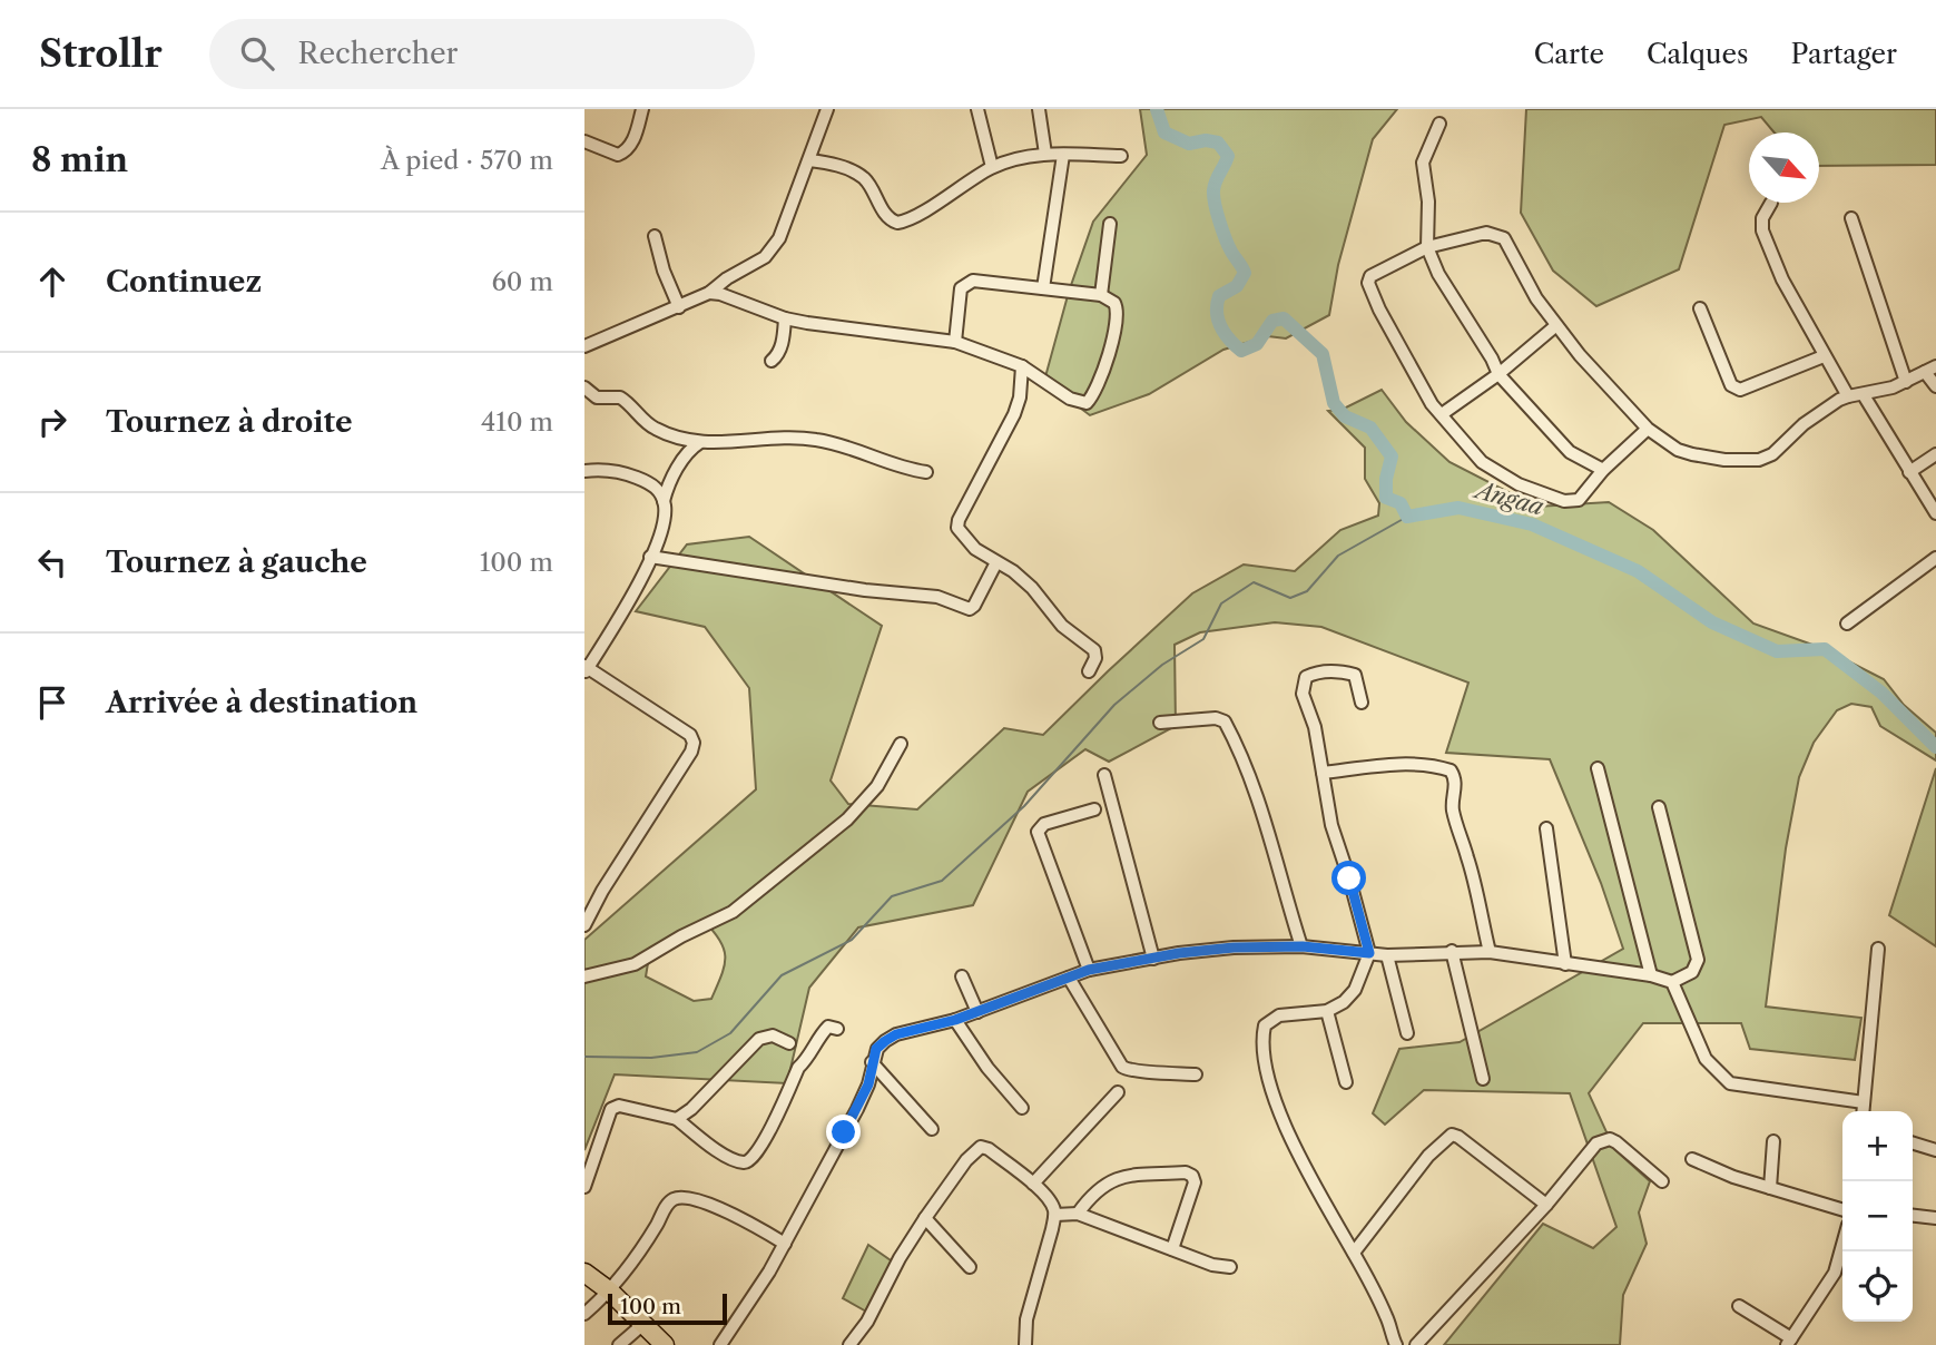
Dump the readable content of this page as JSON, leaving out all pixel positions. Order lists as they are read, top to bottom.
{
  "water": ["Angaa"],
  "scale_bar": "100 m",
  "north": "bottom right",
  "page": {
    "header": "Strollr",
    "search": "Rechercher",
    "nav": ["Carte", "Calques", "Partager"],
    "heading": ["8 min", "À pied · 570 m"],
    "list": [
      ["Continuez", "60 m"],
      ["Tournez à droite", "410 m"],
      ["Tournez à gauche", "100 m"],
      "Arrivée à destination"
    ],
    "map_buttons": ["+", "−"],
    "scale": "100 m"
  }
}
